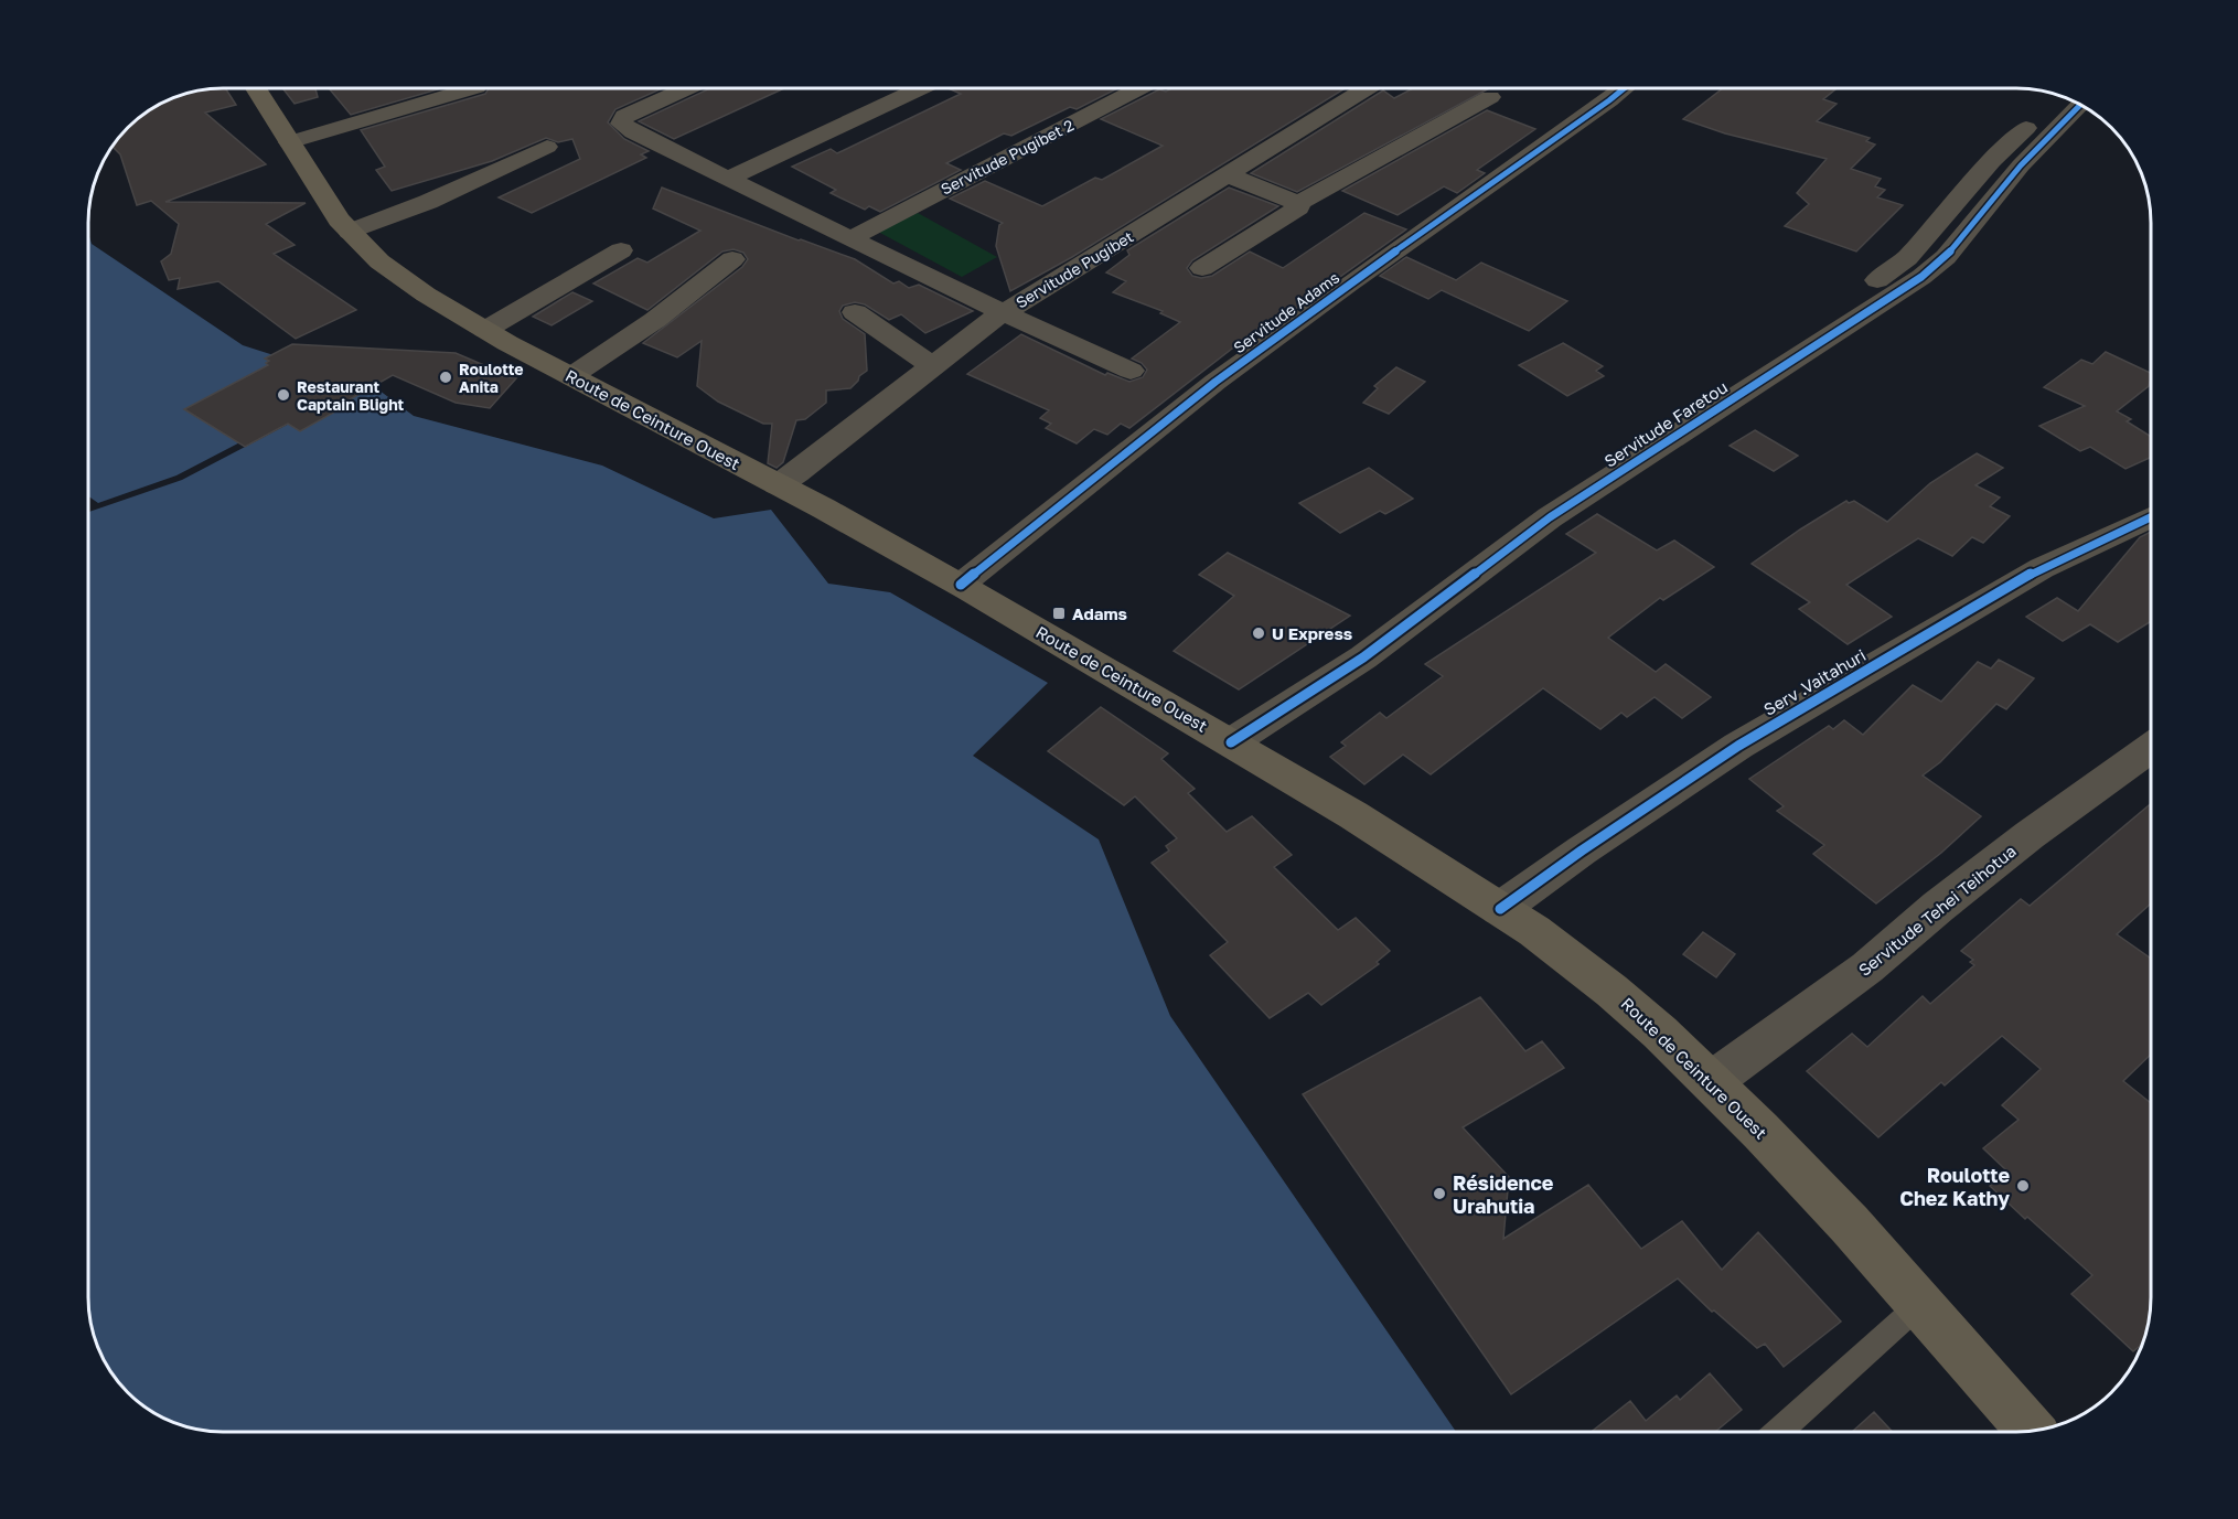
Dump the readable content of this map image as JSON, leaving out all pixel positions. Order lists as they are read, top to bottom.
{
  "streets": {
    "main road": ["Route de Ceinture Ouest"],
    "street": [
      "Servitude Pugibet 2",
      "Servitude Pugibet",
      "Servitude Adams",
      "Servitude Faretou",
      "Serv .Vaitahuri",
      "Servitude Tehei Teihotua"
    ]
  },
  "crossings": [
    ["Servitude Pugibet", "Route de Ceinture Ouest"],
    ["Servitude Adams", "Route de Ceinture Ouest"],
    ["Route de Ceinture Ouest", "Servitude Faretou"],
    ["Route de Ceinture Ouest", "Serv .Vaitahuri"],
    ["Route de Ceinture Ouest", "Servitude Tehei Teihotua"]
  ],
  "places": {
    "other": [
      "Roulotte Anita",
      "Restaurant Captain Blight",
      "U Express",
      "Roulotte Chez Kathy",
      "Résidence Urahutia"
    ],
    "transit": ["Adams"]
  }
}
